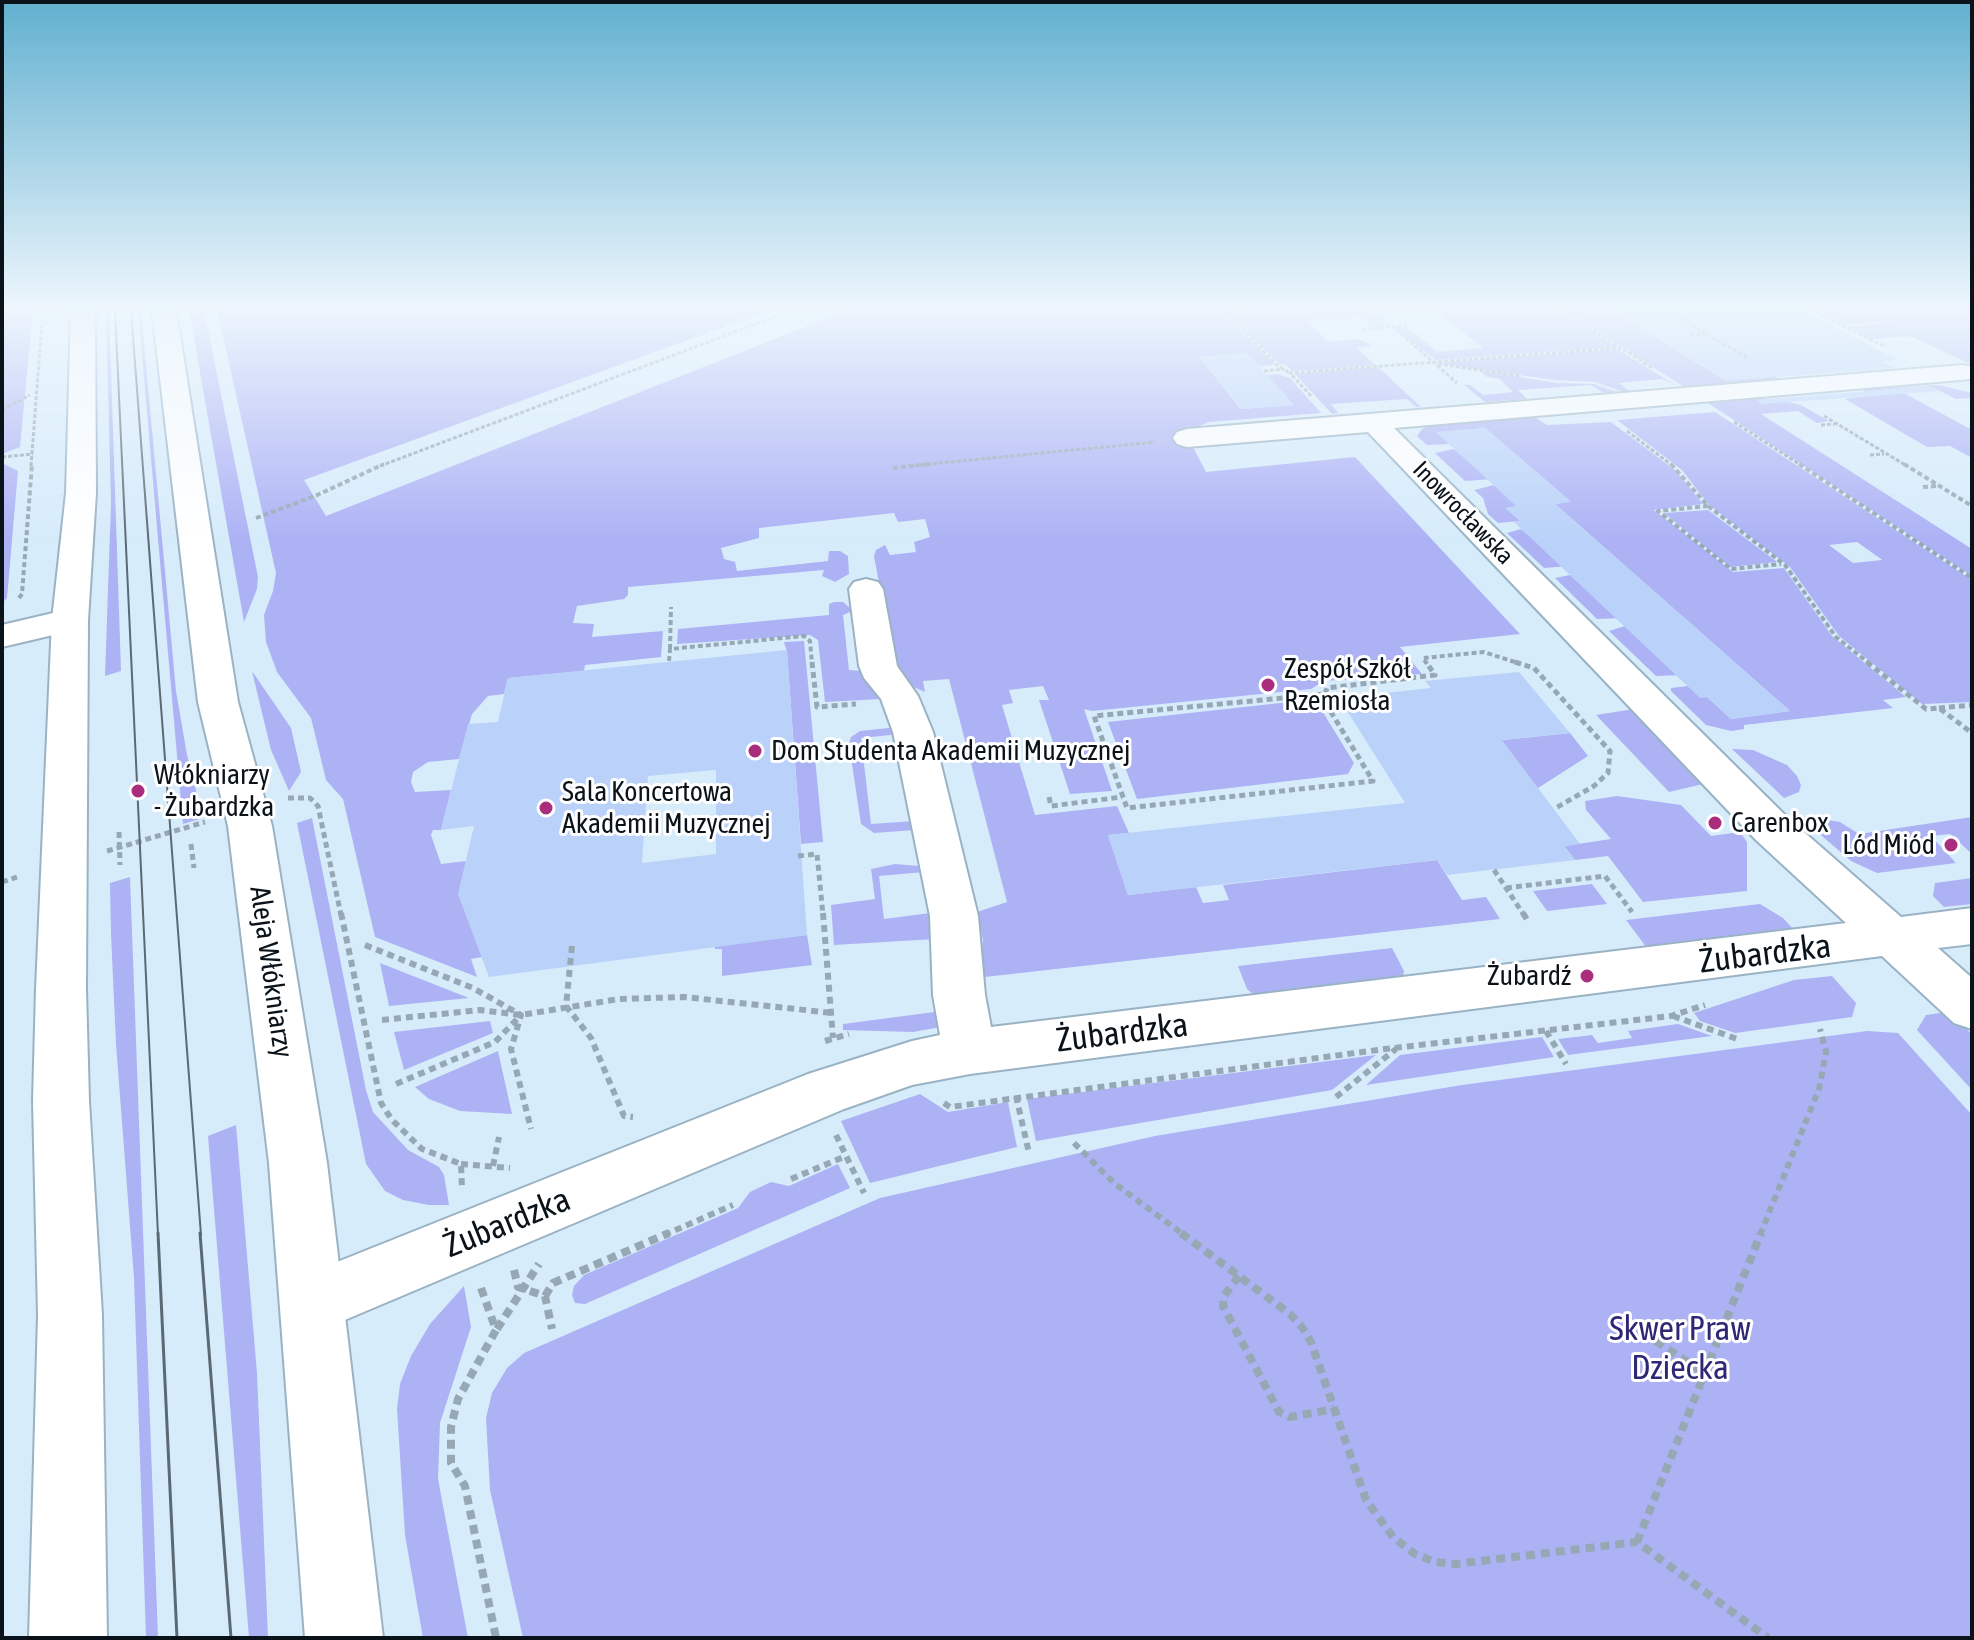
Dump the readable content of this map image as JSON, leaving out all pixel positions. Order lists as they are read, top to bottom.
{
  "streets": {
    "main road": ["Inowrocławska", "Żubardzka", "Aleja Włókniarzy"]
  },
  "crossings": [
    ["Inowrocławska", "Żubardzka"],
    ["Żubardzka", "Aleja Włókniarzy"]
  ],
  "parks": ["Skwer Praw Dziecka"],
  "places": [
    "Zespół Szkół Rzemiosła",
    "Dom Studenta Akademii Muzycznej",
    "Włókniarzy - Żubardzka",
    "Sala Koncertowa Akademii Muzycznej",
    "Carenbox",
    "Lód Miód",
    "Żubardź"
  ]
}
